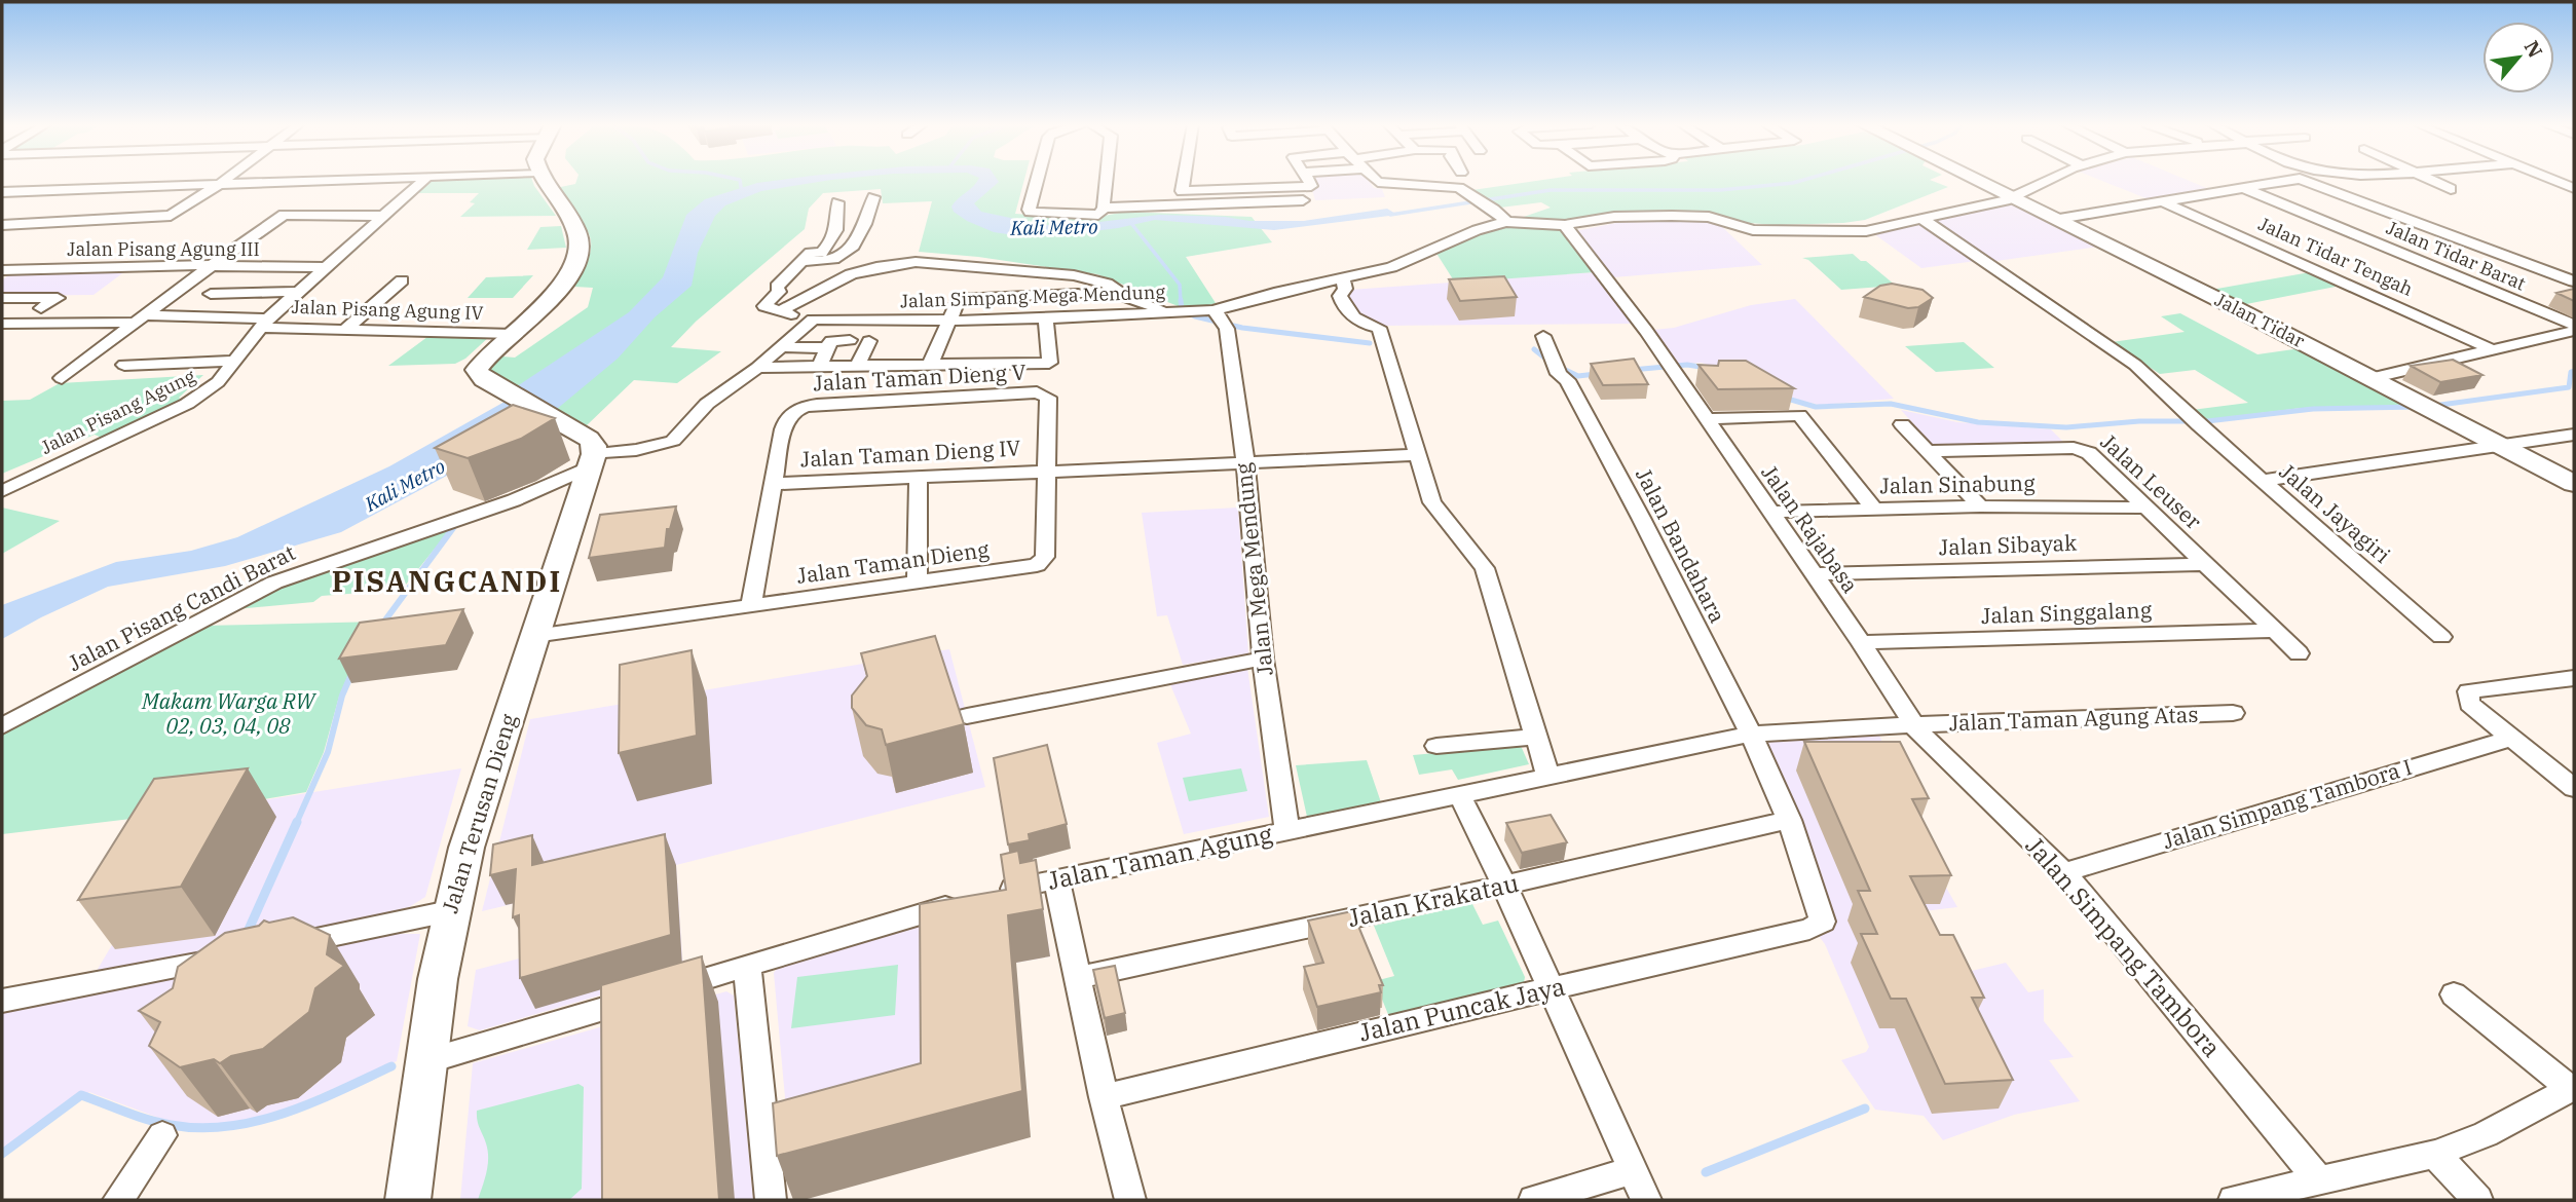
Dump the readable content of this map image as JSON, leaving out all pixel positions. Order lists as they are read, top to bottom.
{
  "streets": {
    "street": [
      "Jalan Pisang Agung III",
      "Jalan Tidar Barat",
      "Jalan Tidar Tengah",
      "Jalan Simpang Mega Mendung",
      "Jalan Pisang Agung IV",
      "Jalan Tidar",
      "Jalan Taman Dieng V",
      "Jalan Pisang Agung",
      "Jalan Taman Dieng IV",
      "Jalan Leuser",
      "Jalan Sinabung",
      "Jalan Jayagiri",
      "Jalan Rajabasa",
      "Jalan Bandahara",
      "Jalan Sibayak",
      "Jalan Taman Dieng",
      "Jalan Mega Mendung",
      "Jalan Pisang Candi Barat",
      "Jalan Singgalang",
      "Jalan Taman Agung Atas",
      "Jalan Simpang Tambora I",
      "Jalan Terusan Dieng",
      "Jalan Taman Agung",
      "Jalan Krakatau",
      "Jalan Simpang Tambora",
      "Jalan Puncak Jaya"
    ]
  },
  "crossings": [
    ["Jalan Pisang Agung III", "Jalan Pisang Agung"],
    ["Jalan Simpang Mega Mendung", "Jalan Tidar"],
    ["Jalan Simpang Mega Mendung", "Jalan Rajabasa"],
    ["Jalan Simpang Mega Mendung", "Jalan Mega Mendung"],
    ["Jalan Pisang Agung IV", "Jalan Pisang Agung"],
    ["Jalan Taman Dieng V", "Jalan Taman Dieng IV"],
    ["Jalan Taman Dieng V", "Jalan Taman Dieng"],
    ["Jalan Taman Dieng IV", "Jalan Taman Dieng"],
    ["Jalan Taman Dieng IV", "Jalan Mega Mendung"],
    ["Jalan Leuser", "Jalan Sinabung"],
    ["Jalan Leuser", "Jalan Sibayak"],
    ["Jalan Leuser", "Jalan Singgalang"],
    ["Jalan Sinabung", "Jalan Rajabasa"],
    ["Jalan Rajabasa", "Jalan Sibayak"],
    ["Jalan Rajabasa", "Jalan Singgalang"],
    ["Jalan Rajabasa", "Jalan Taman Agung Atas"],
    ["Jalan Rajabasa", "Jalan Taman Agung"],
    ["Jalan Rajabasa", "Jalan Simpang Tambora"],
    ["Jalan Bandahara", "Jalan Taman Agung"],
    ["Jalan Bandahara", "Jalan Krakatau"],
    ["Jalan Bandahara", "Jalan Puncak Jaya"],
    ["Jalan Taman Dieng", "Jalan Terusan Dieng"],
    ["Jalan Mega Mendung", "Jalan Taman Agung"],
    ["Jalan Pisang Candi Barat", "Jalan Terusan Dieng"],
    ["Jalan Taman Agung Atas", "Jalan Taman Agung"],
    ["Jalan Taman Agung Atas", "Jalan Simpang Tambora"],
    ["Jalan Simpang Tambora I", "Jalan Simpang Tambora"],
    ["Jalan Taman Agung", "Jalan Simpang Tambora"]
  ],
  "districts": ["PISANGCANDI"],
  "water": ["Kali Metro"],
  "parks": ["Makam Warga RW 02, 03, 04, 08"],
  "north": "top right"
}
